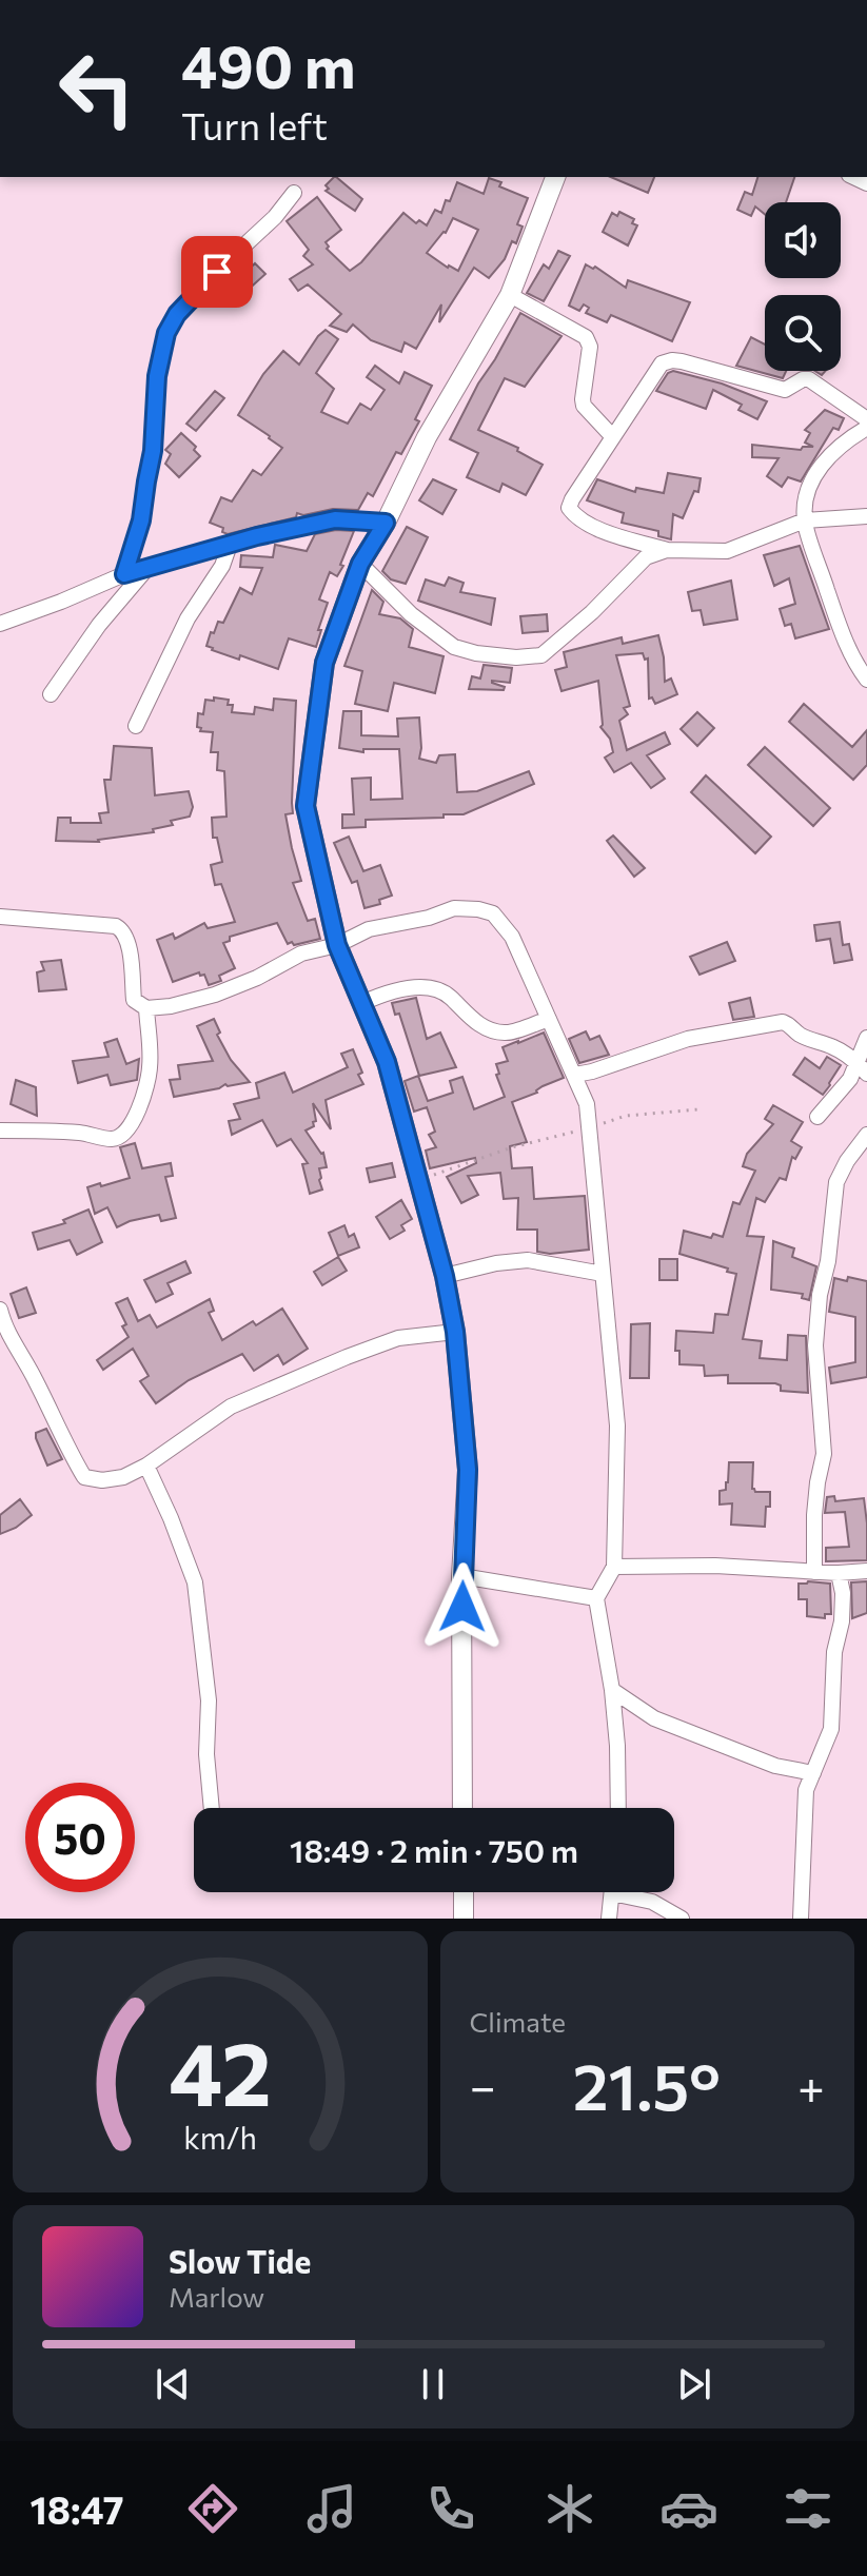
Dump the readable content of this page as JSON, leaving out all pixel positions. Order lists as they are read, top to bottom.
{
  "page": {
    "turn": ["490 m", "Turn left"],
    "limit": "50",
    "trip": "18:49 · 2 min · 750 m",
    "tile": "Climate",
    "heat": ["−", "21.5°", "+"],
    "song": ["Slow Tide", "Marlow"],
    "tabs": "18:47",
    "gauge": ["42", "km/h"]
  }
}
